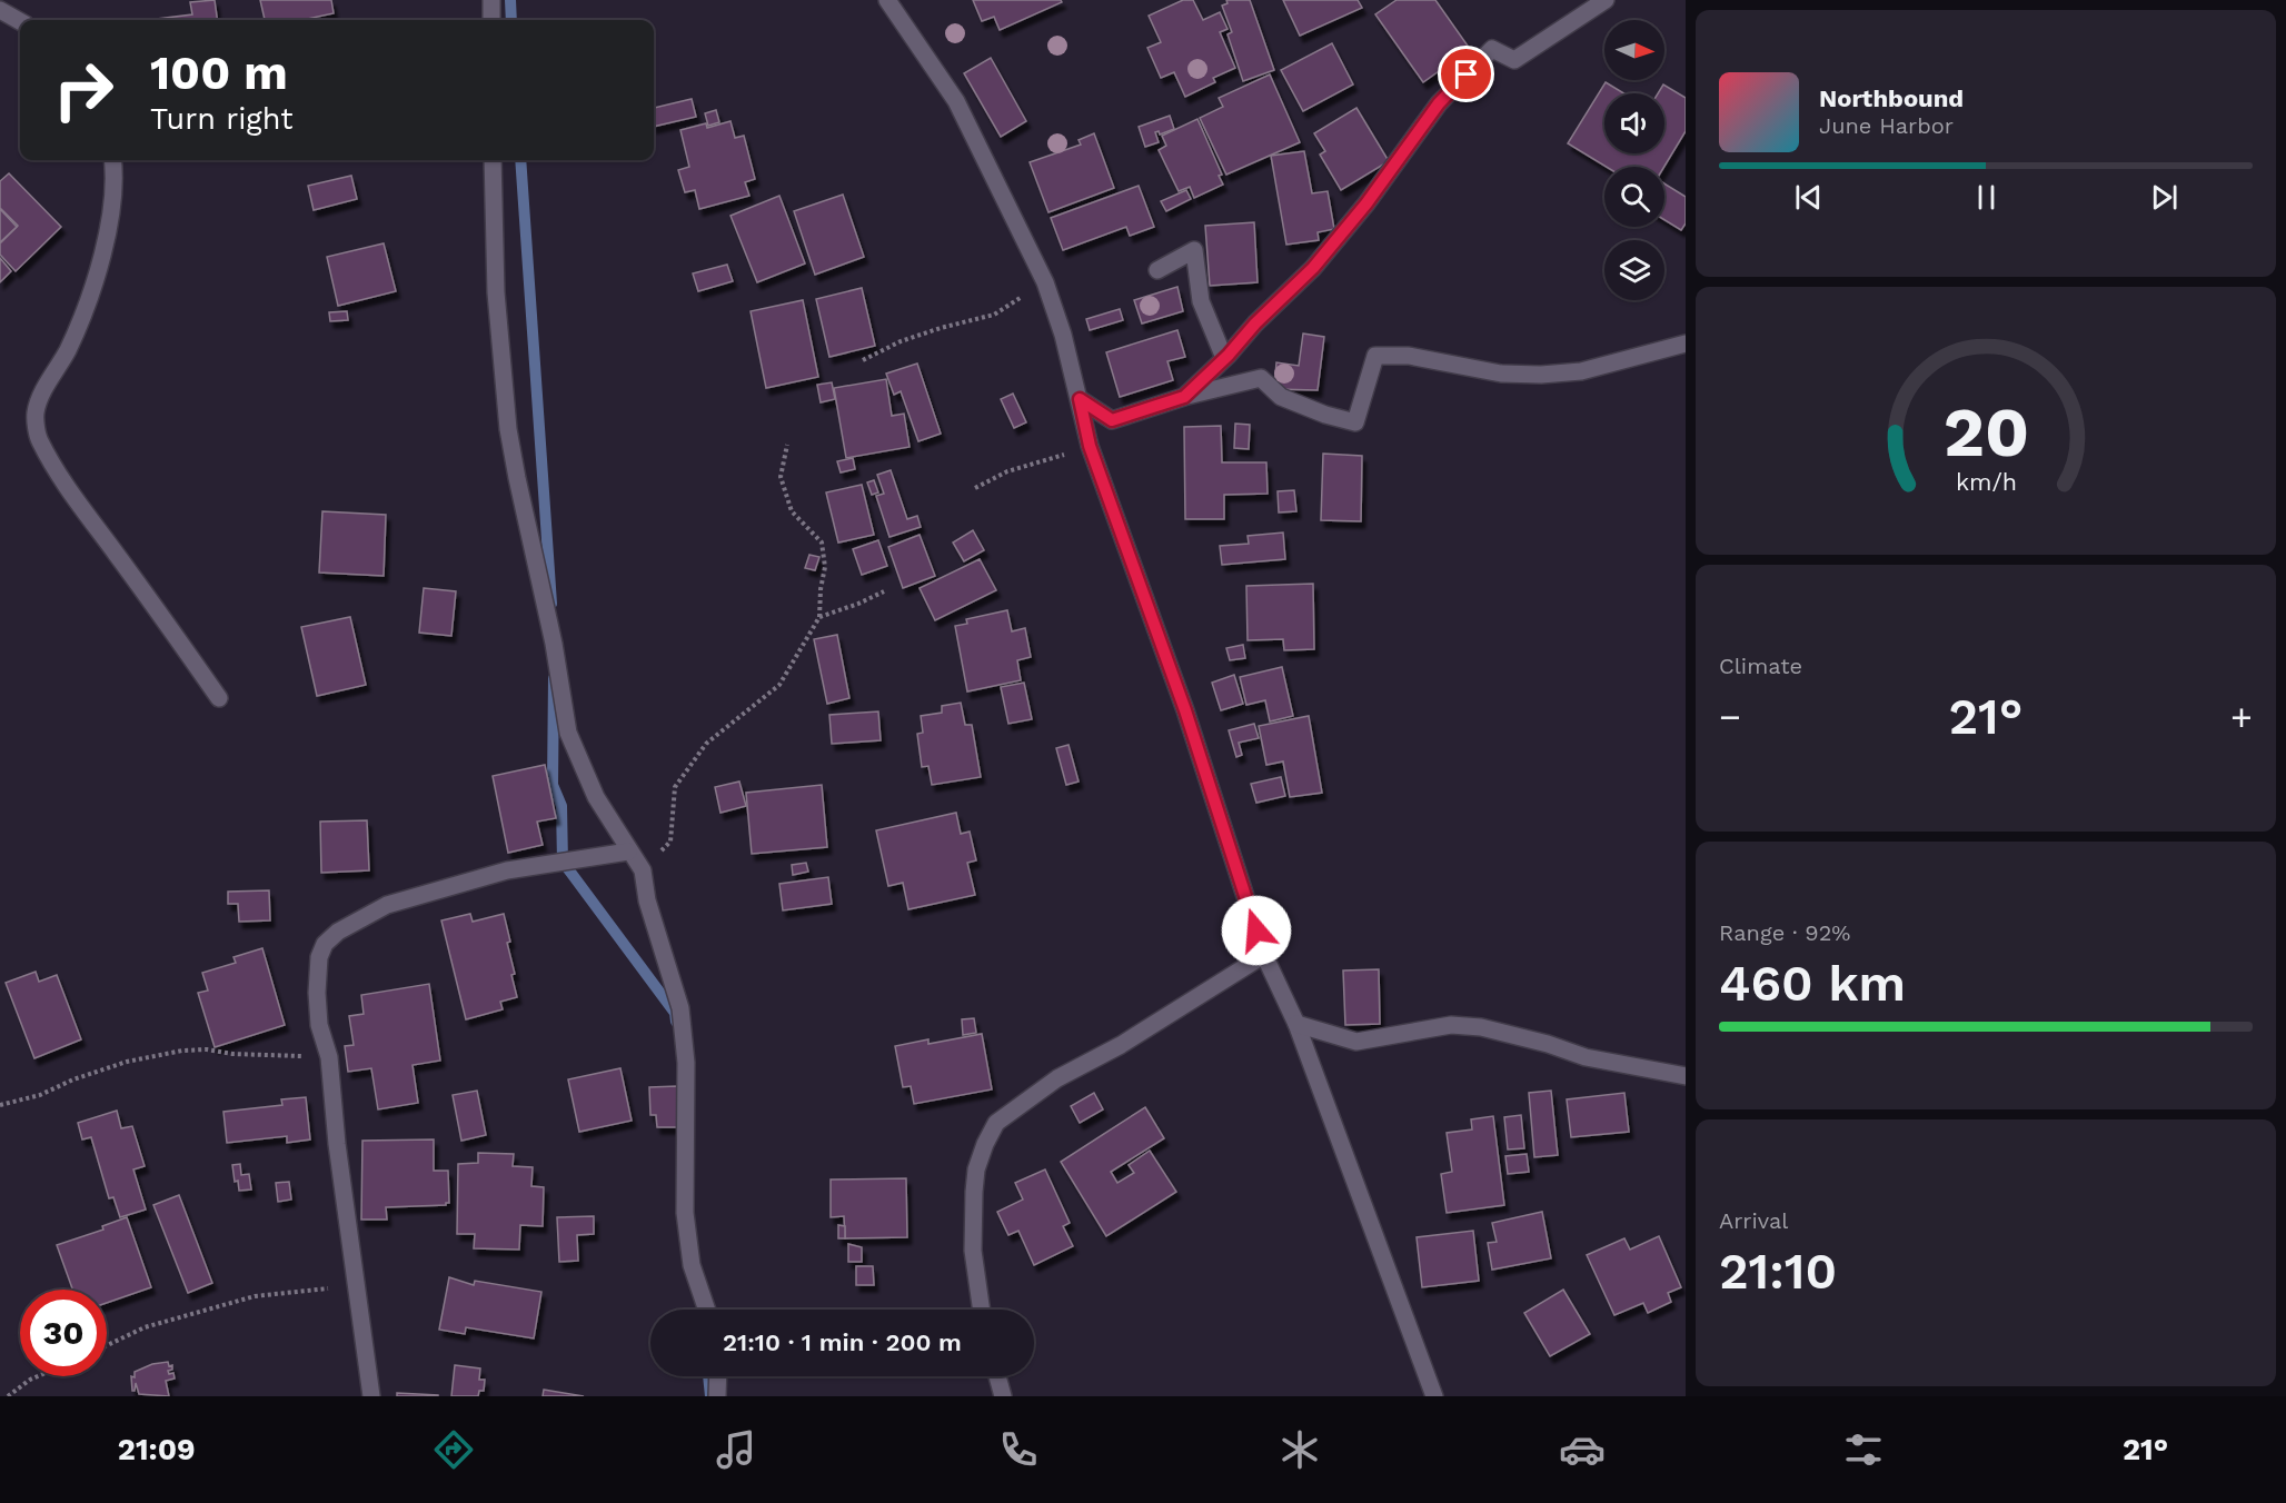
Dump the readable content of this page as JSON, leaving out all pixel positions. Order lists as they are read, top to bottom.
{
  "north": "right",
  "page": {
    "turn": ["100 m", "Turn right"],
    "song": ["Northbound", "June Harbor"],
    "tile": [
      "Climate",
      ["Range · 92%", "460 km"],
      ["Arrival", "21:10"]
    ],
    "heat": ["−", "21°", "+"],
    "limit": "30",
    "trip": "21:10 · 1 min · 200 m",
    "tabs": ["21:09", "21°"],
    "gauge": ["20", "km/h"]
  }
}
